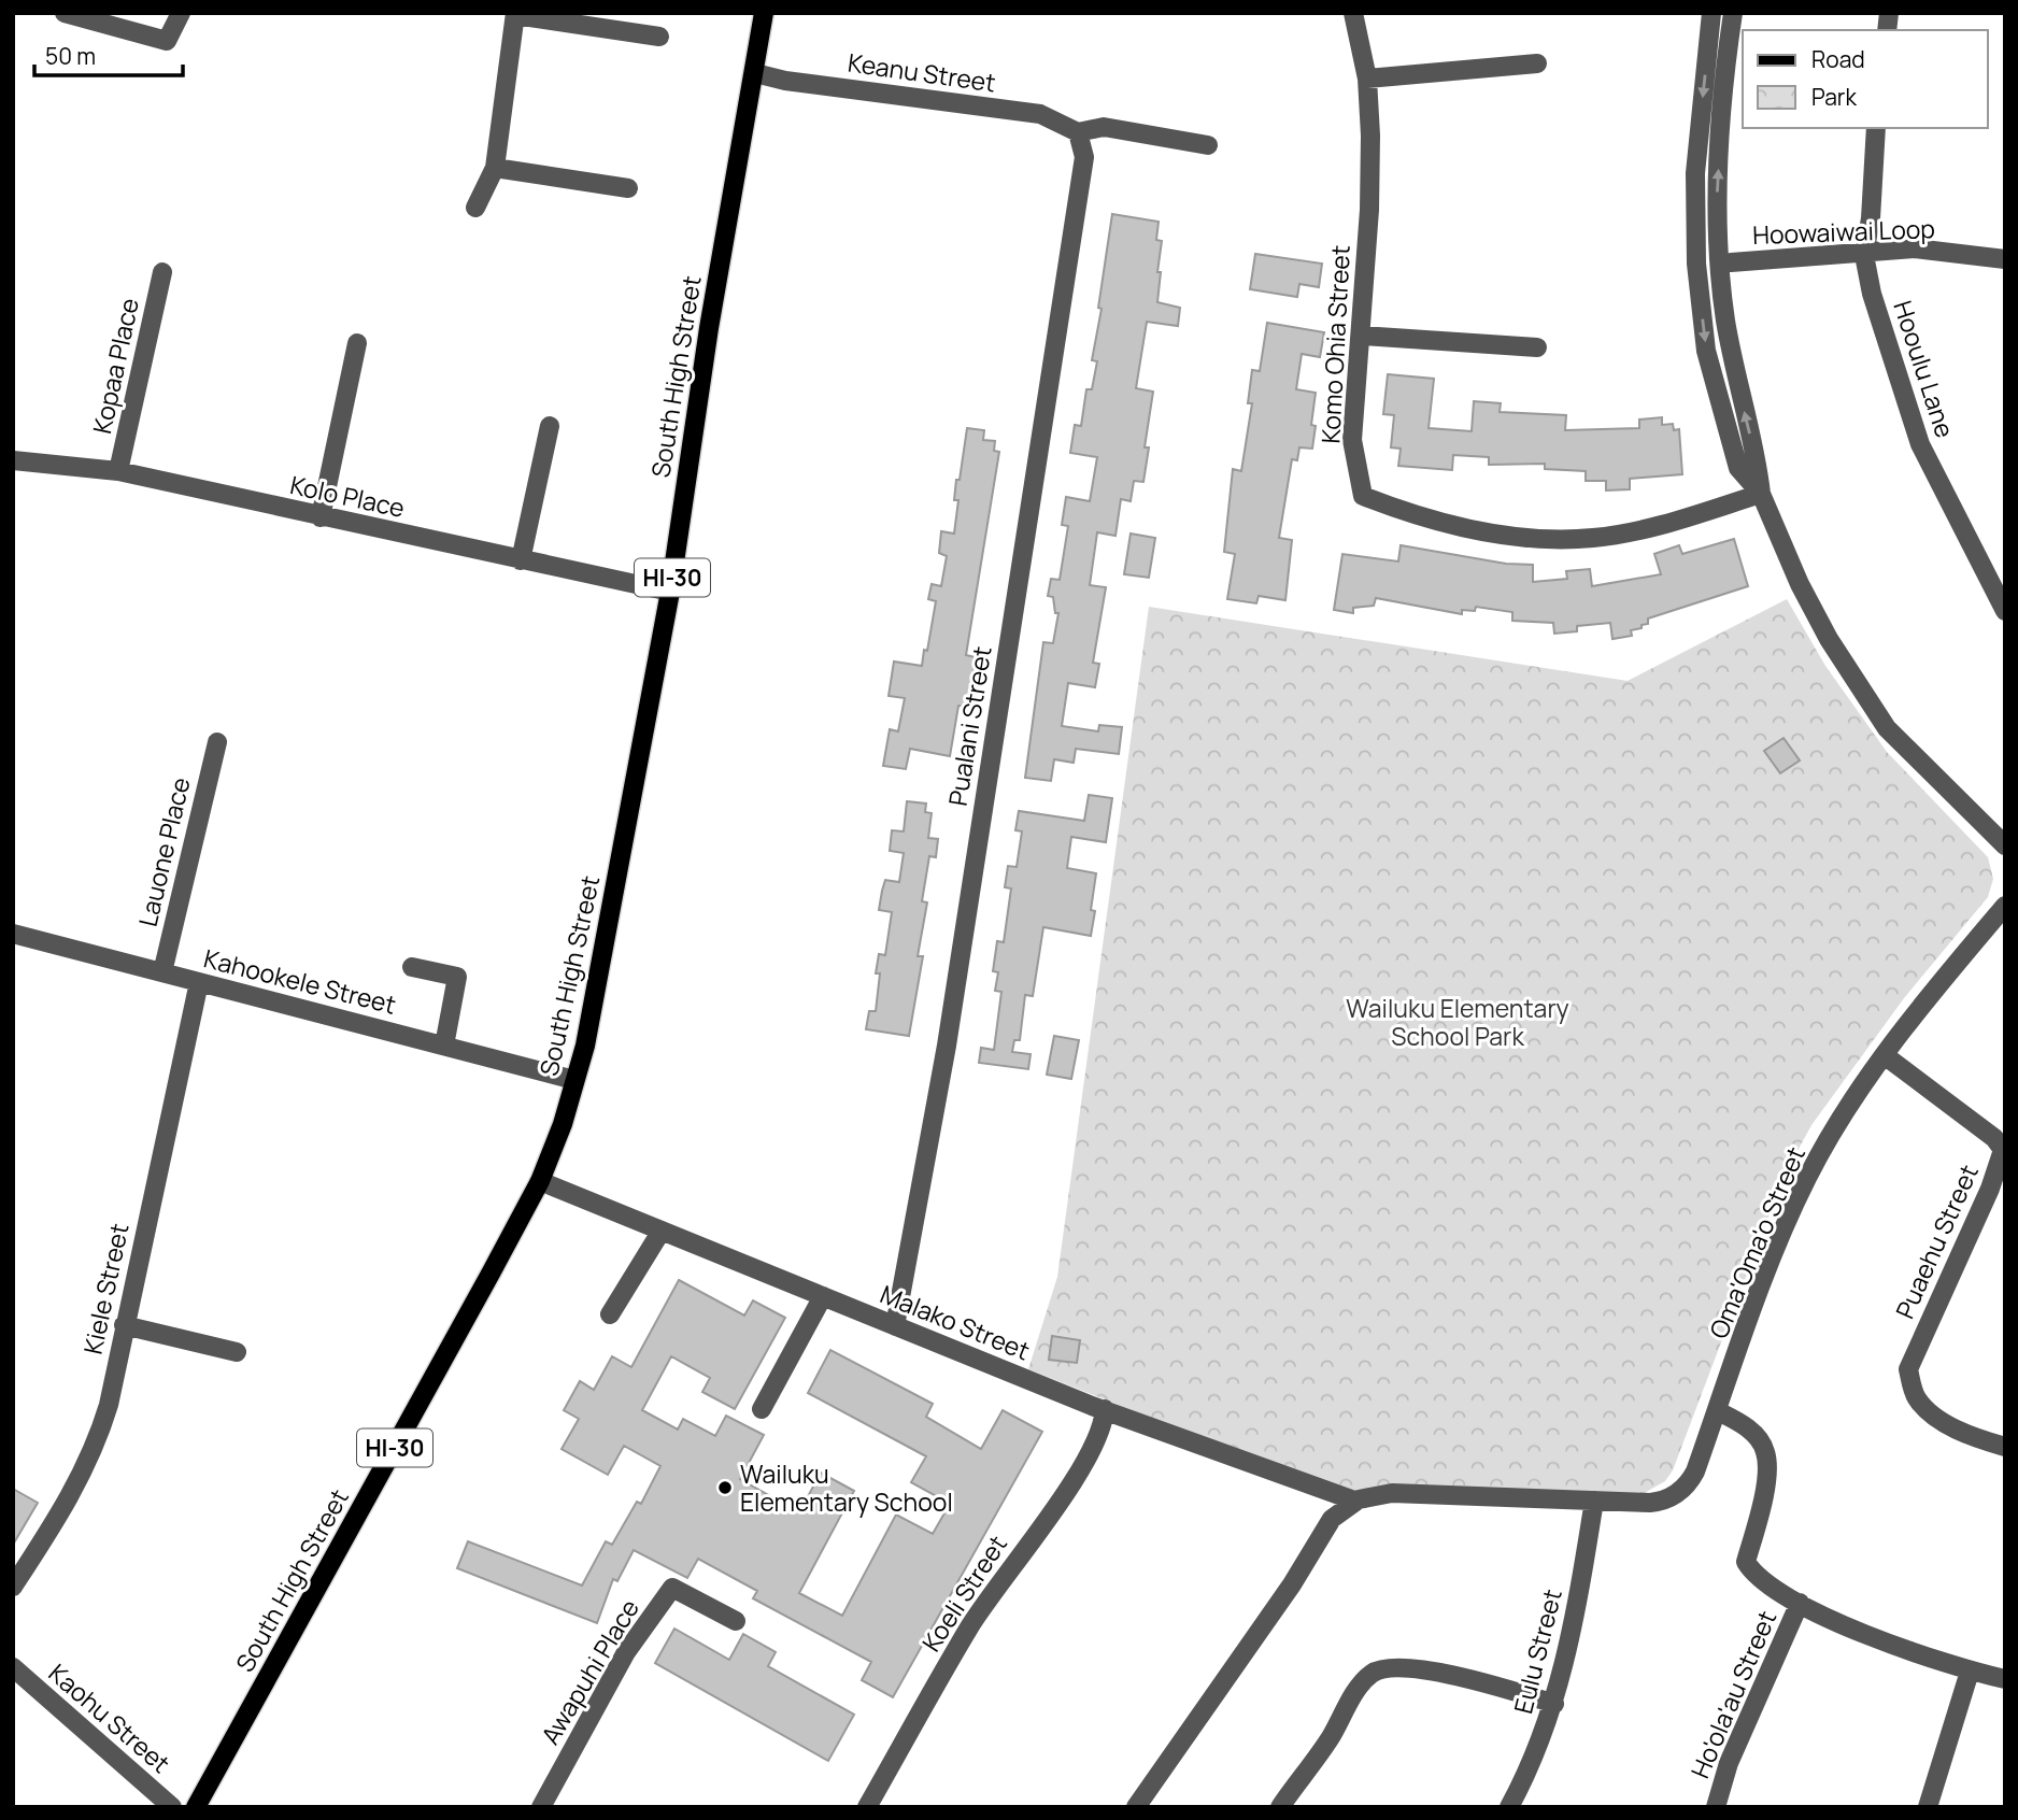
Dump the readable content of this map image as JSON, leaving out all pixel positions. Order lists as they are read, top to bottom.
{
  "streets": {
    "main road": ["South High Street", "HI-30"],
    "street": [
      "Keanu Street",
      "Hoowaiwai Loop",
      "Komo Ohia Street",
      "Kopaa Place",
      "Hooulu Lane",
      "Kolo Place",
      "Pualani Street",
      "Lauone Place",
      "Kahookele Street",
      "Puaehu Street",
      "Oma'Oma'o Street",
      "Kiele Street",
      "Malako Street",
      "Koeli Street",
      "Eulu Street",
      "Awapuhi Place",
      "Ho'ola'au Street",
      "Kaohu Street"
    ]
  },
  "crossings": [
    ["Keanu Street", "South High Street"],
    ["Keanu Street", "HI-30"],
    ["Keanu Street", "Pualani Street"],
    ["Hoowaiwai Loop", "Hooulu Lane"],
    ["Kopaa Place", "Kolo Place"],
    ["South High Street", "Kolo Place"],
    ["South High Street", "HI-30"],
    ["South High Street", "Kahookele Street"],
    ["South High Street", "Malako Street"],
    ["Pualani Street", "Malako Street"],
    ["Lauone Place", "Kahookele Street"],
    ["Kahookele Street", "Kiele Street"],
    ["Puaehu Street", "Oma'Oma'o Street"],
    ["Oma'Oma'o Street", "Eulu Street"],
    ["Oma'Oma'o Street", "Ho'ola'au Street"],
    ["Malako Street", "Koeli Street"]
  ],
  "parks": ["Wailuku Elementary School Park"],
  "places": ["Wailuku Elementary School"],
  "legend": ["Road", "Park"],
  "scale_bar": "50 m"
}
